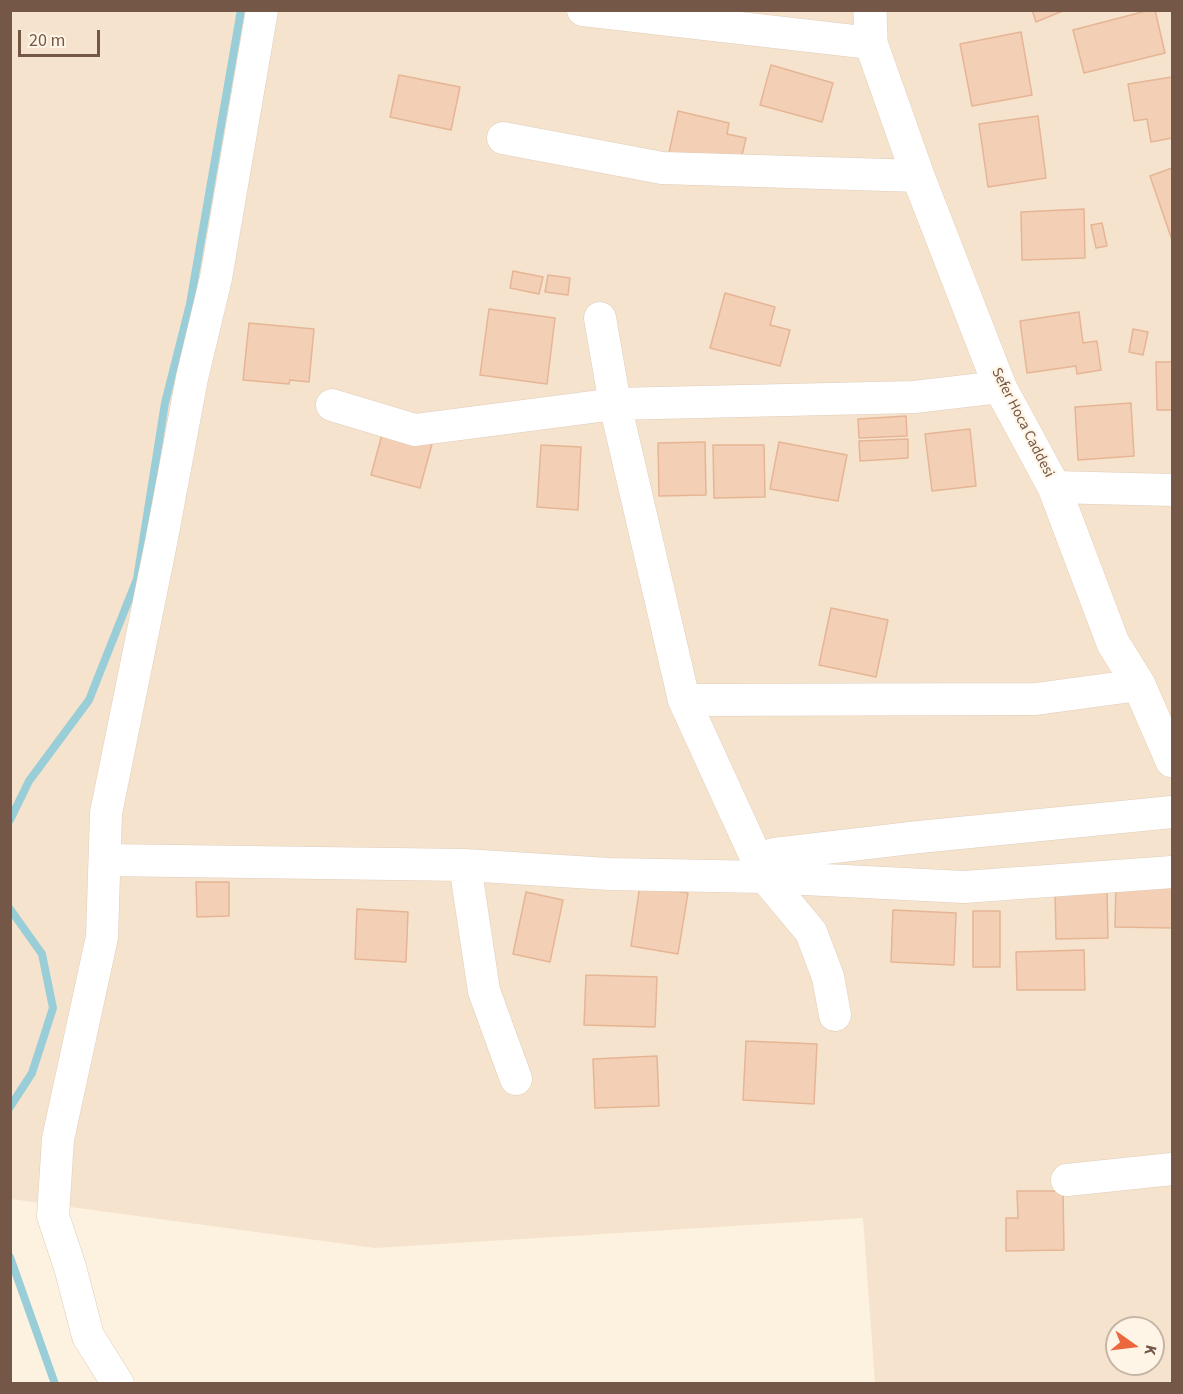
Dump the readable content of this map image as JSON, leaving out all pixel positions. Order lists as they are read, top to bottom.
{
  "streets": {
    "street": ["Sefer Hoca Caddesi"]
  },
  "scale_bar": "20 m",
  "north": "right"
}
